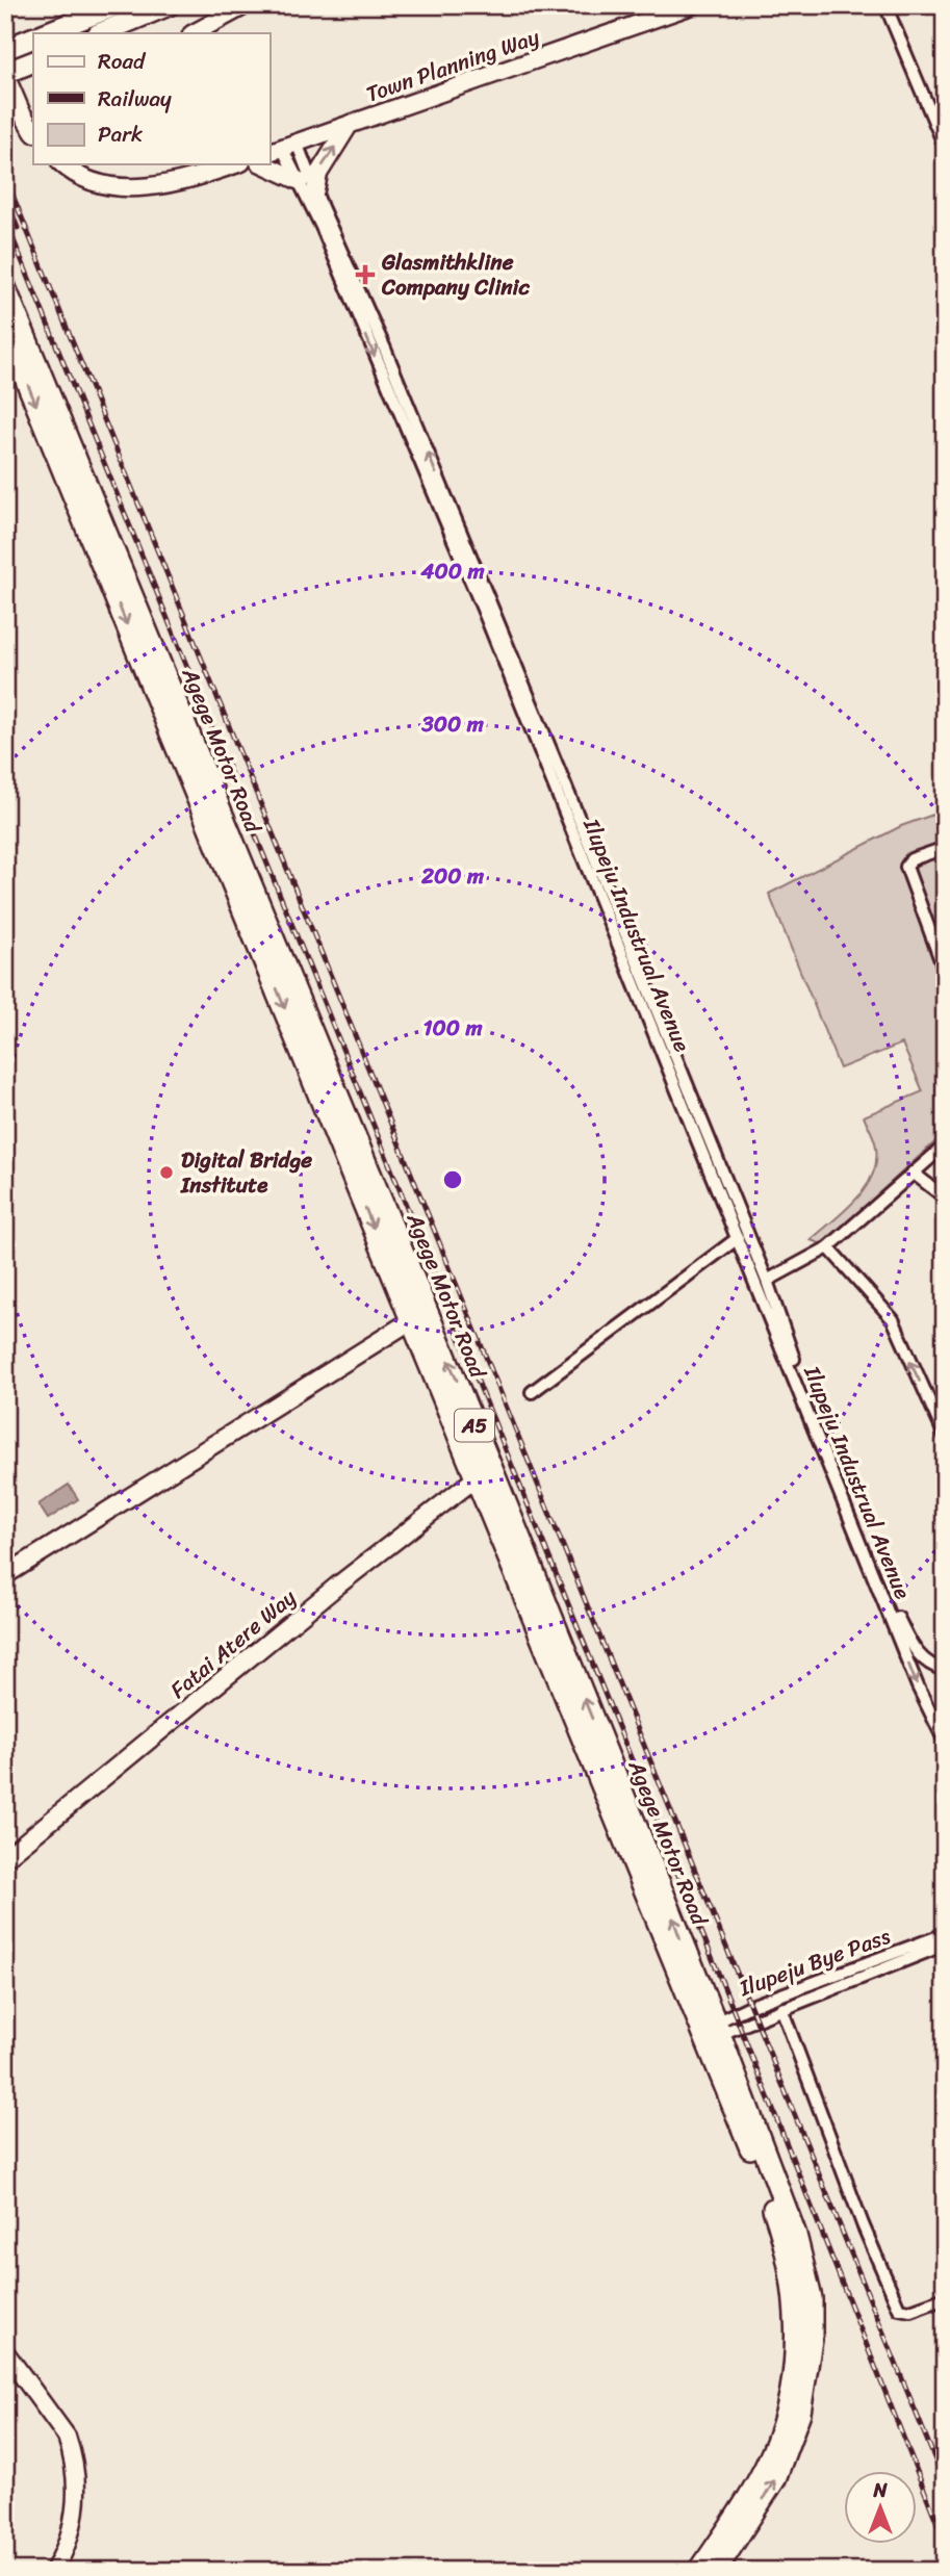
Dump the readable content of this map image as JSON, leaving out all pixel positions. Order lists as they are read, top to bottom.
{
  "streets": {
    "highway": ["Agege Motor Road", "A5"],
    "street": [
      "Town Planning Way",
      "Ilupeju Industrual Avenue",
      "Fatai Atere Way",
      "Ilupeju Bye Pass"
    ]
  },
  "crossings": [
    ["Town Planning Way", "Ilupeju Industrual Avenue"],
    ["Agege Motor Road", "Fatai Atere Way"],
    ["Agege Motor Road", "Ilupeju Bye Pass"]
  ],
  "places": {
    "health": ["Glasmithkline Company Clinic"],
    "other": ["Digital Bridge Institute"]
  },
  "legend": ["Road", "Railway", "Park"],
  "north": "top",
  "rings": [
    "400 m",
    "300 m",
    "200 m",
    "100 m"
  ]
}
